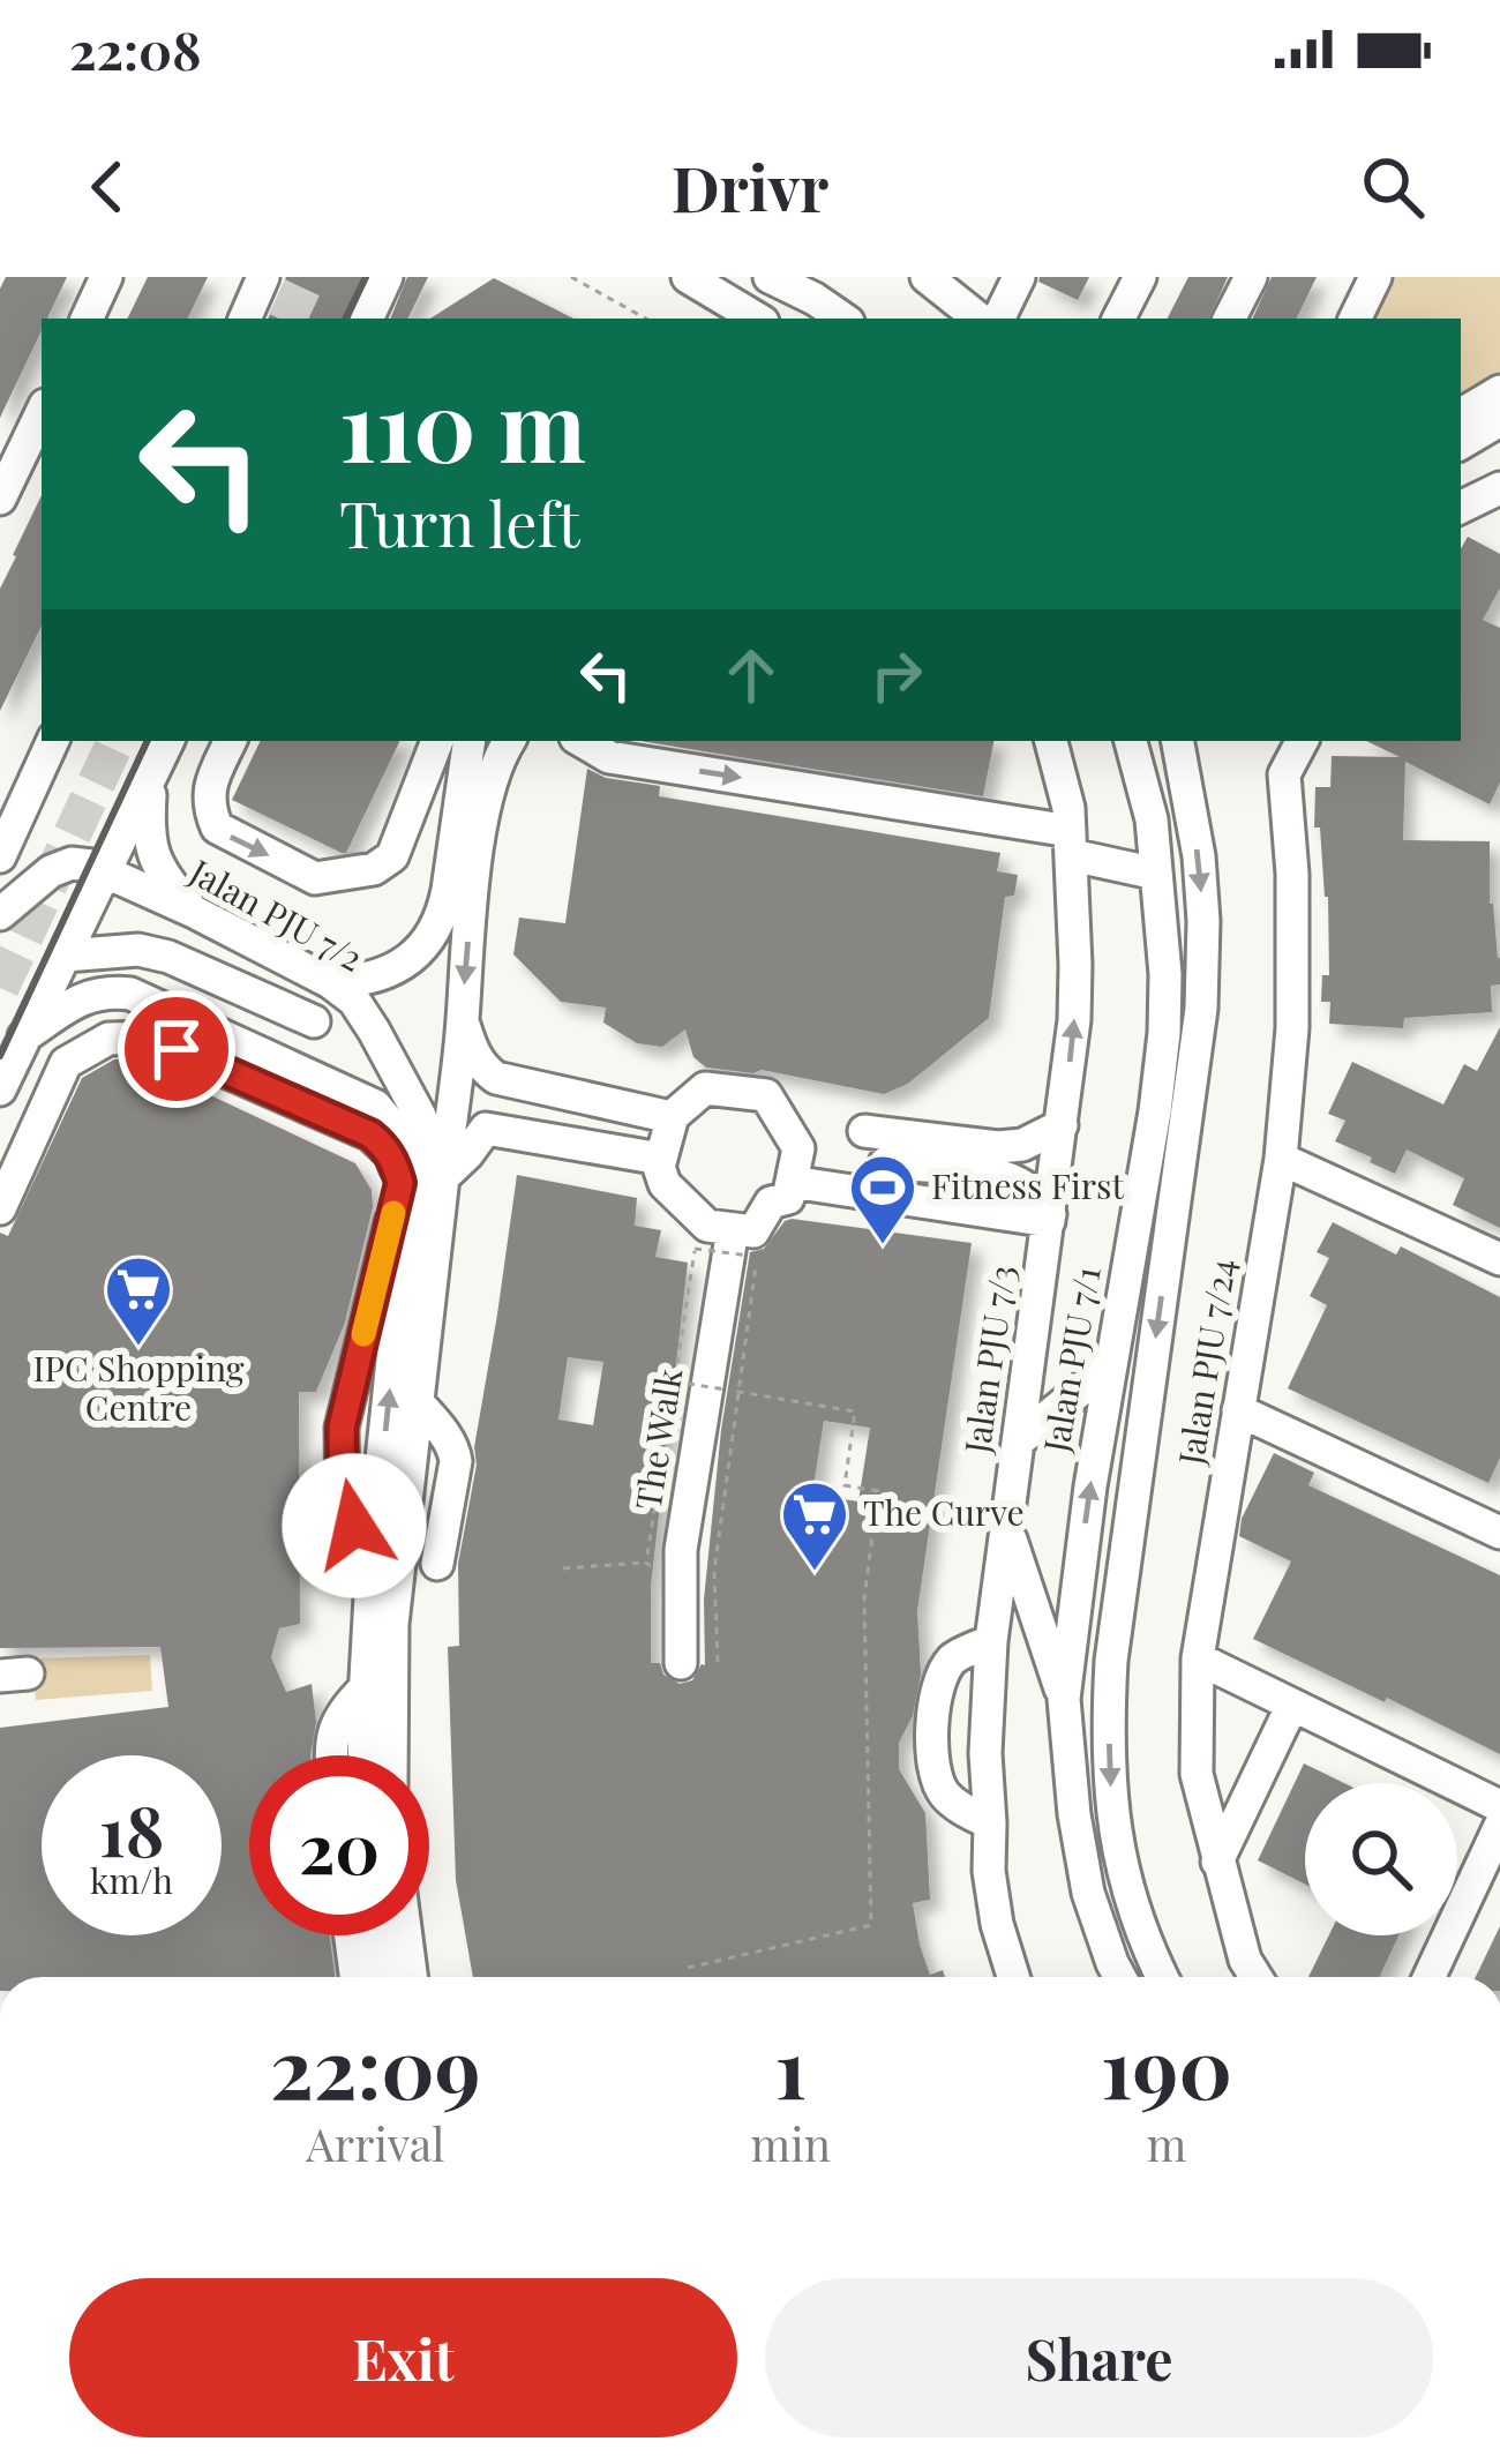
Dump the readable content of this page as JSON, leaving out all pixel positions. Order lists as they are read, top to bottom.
{
  "streets": {
    "street": [
      "Jalan PJU 7/2",
      "Jalan PJU 7/3",
      "Jalan PJU 7/1",
      "Jalan PJU 7/24",
      "The Walk"
    ]
  },
  "places": {
    "sports": ["Fitness First"],
    "supermarket": ["IPC Shopping Centre", "The Curve"]
  },
  "page": {
    "status": "22:08",
    "header": "Drivr",
    "turn": ["110 m", "Turn left"],
    "speed": "18 km/h",
    "limit": "20",
    "eta": [
      "22:09",
      "Arrival",
      "1",
      "min",
      "190",
      "m"
    ],
    "buttons": ["Exit", "Share"]
  }
}
